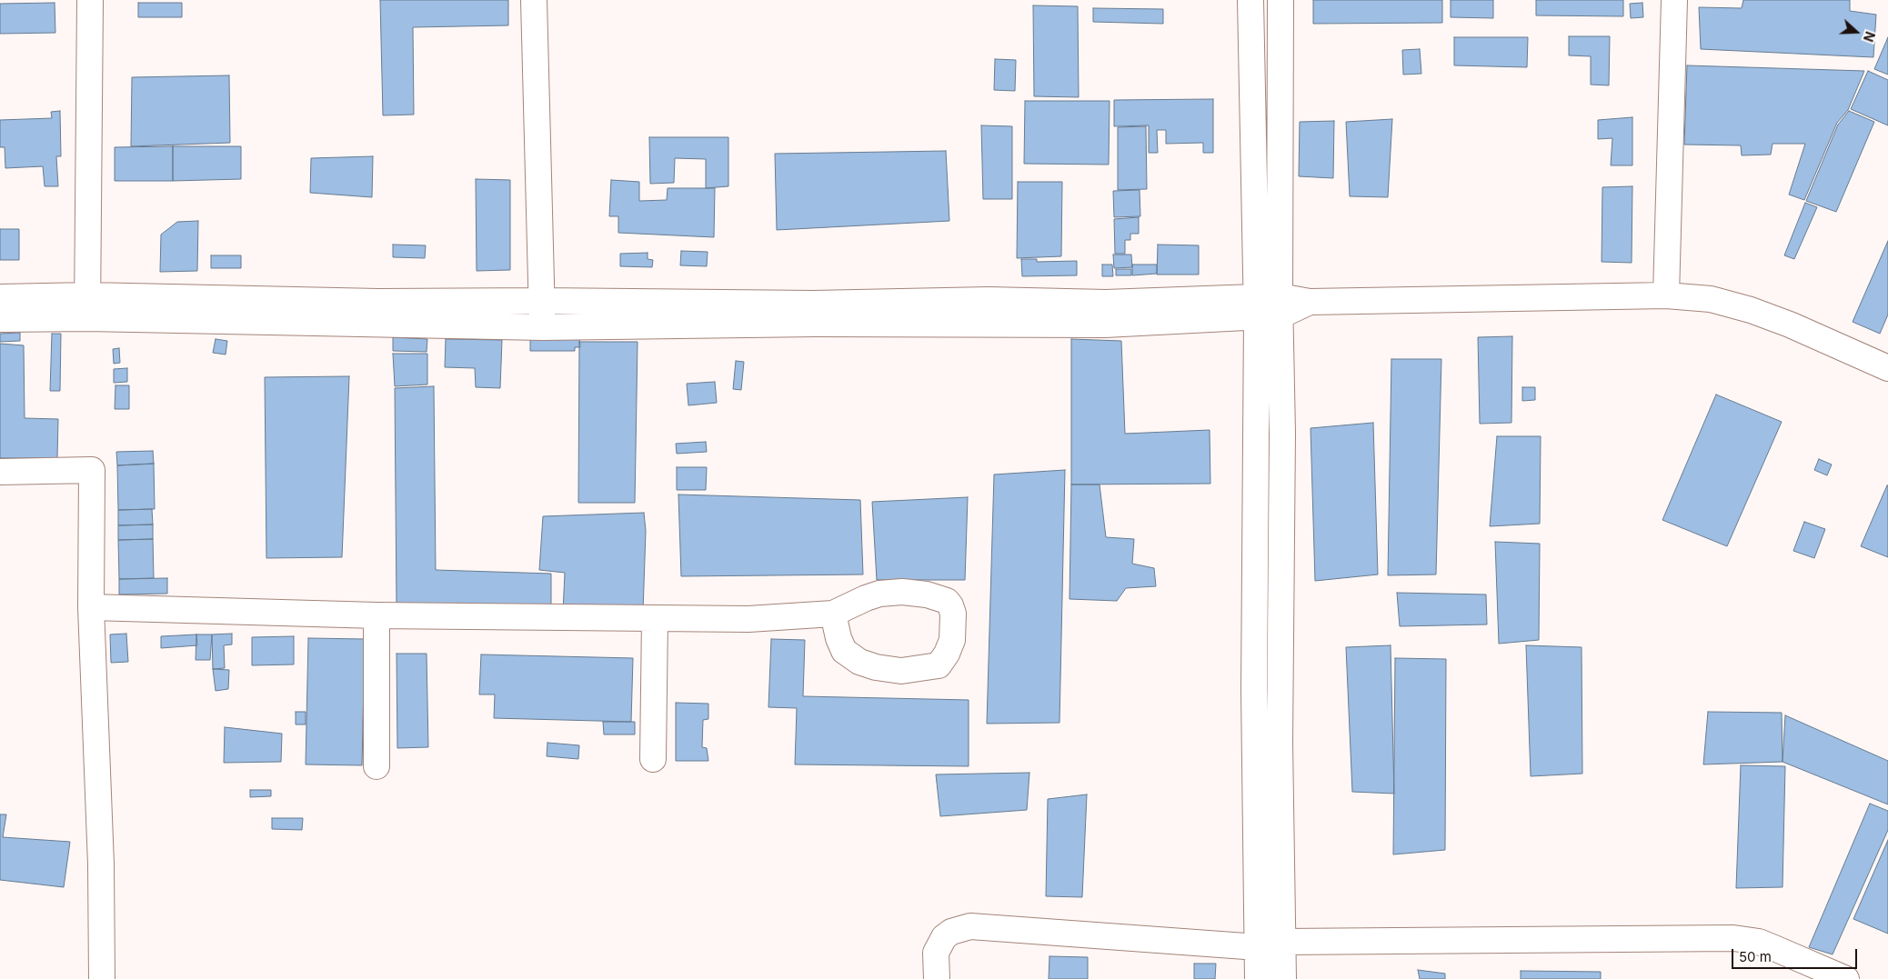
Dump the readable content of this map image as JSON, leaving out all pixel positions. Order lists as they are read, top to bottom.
{
  "scale_bar": "50 m",
  "north": "right"
}
